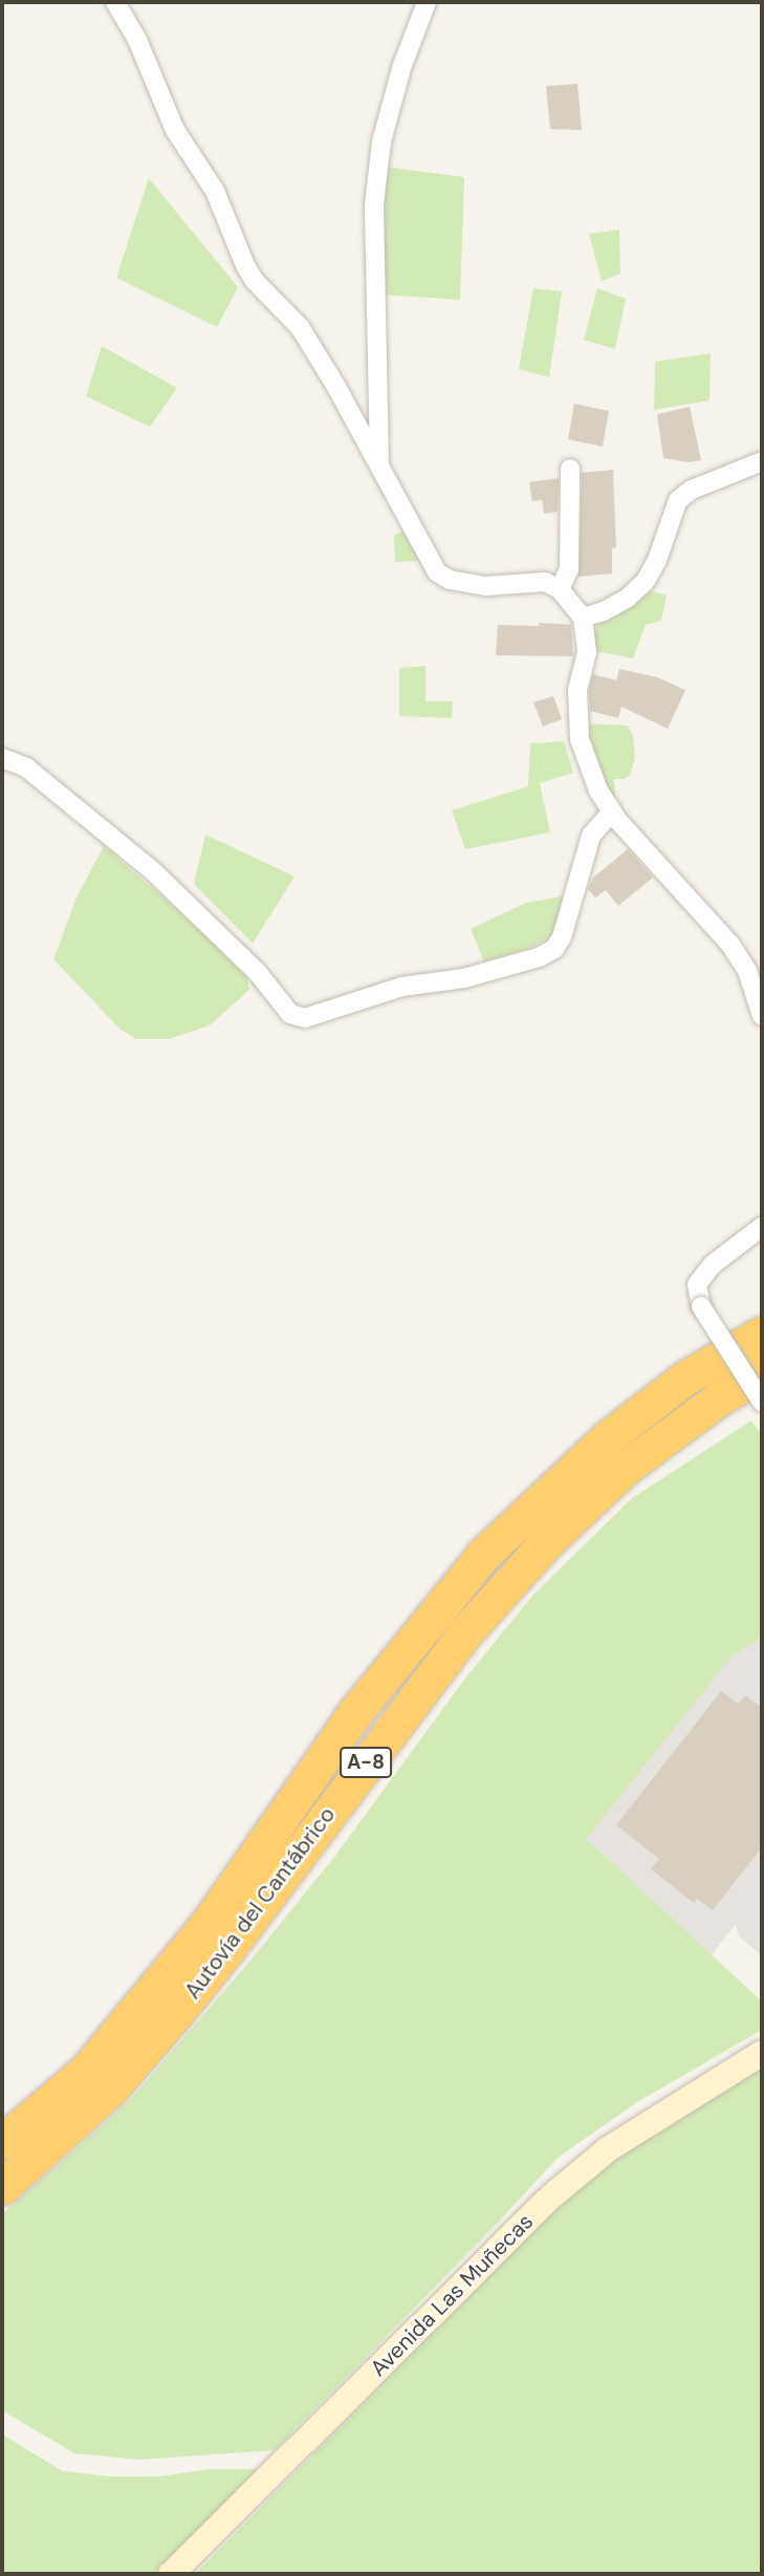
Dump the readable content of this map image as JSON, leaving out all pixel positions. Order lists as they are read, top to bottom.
{
  "streets": {
    "highway": ["A-8", "Autovía del Cantábrico"],
    "street": ["Avenida Las Muñecas"]
  }
}
